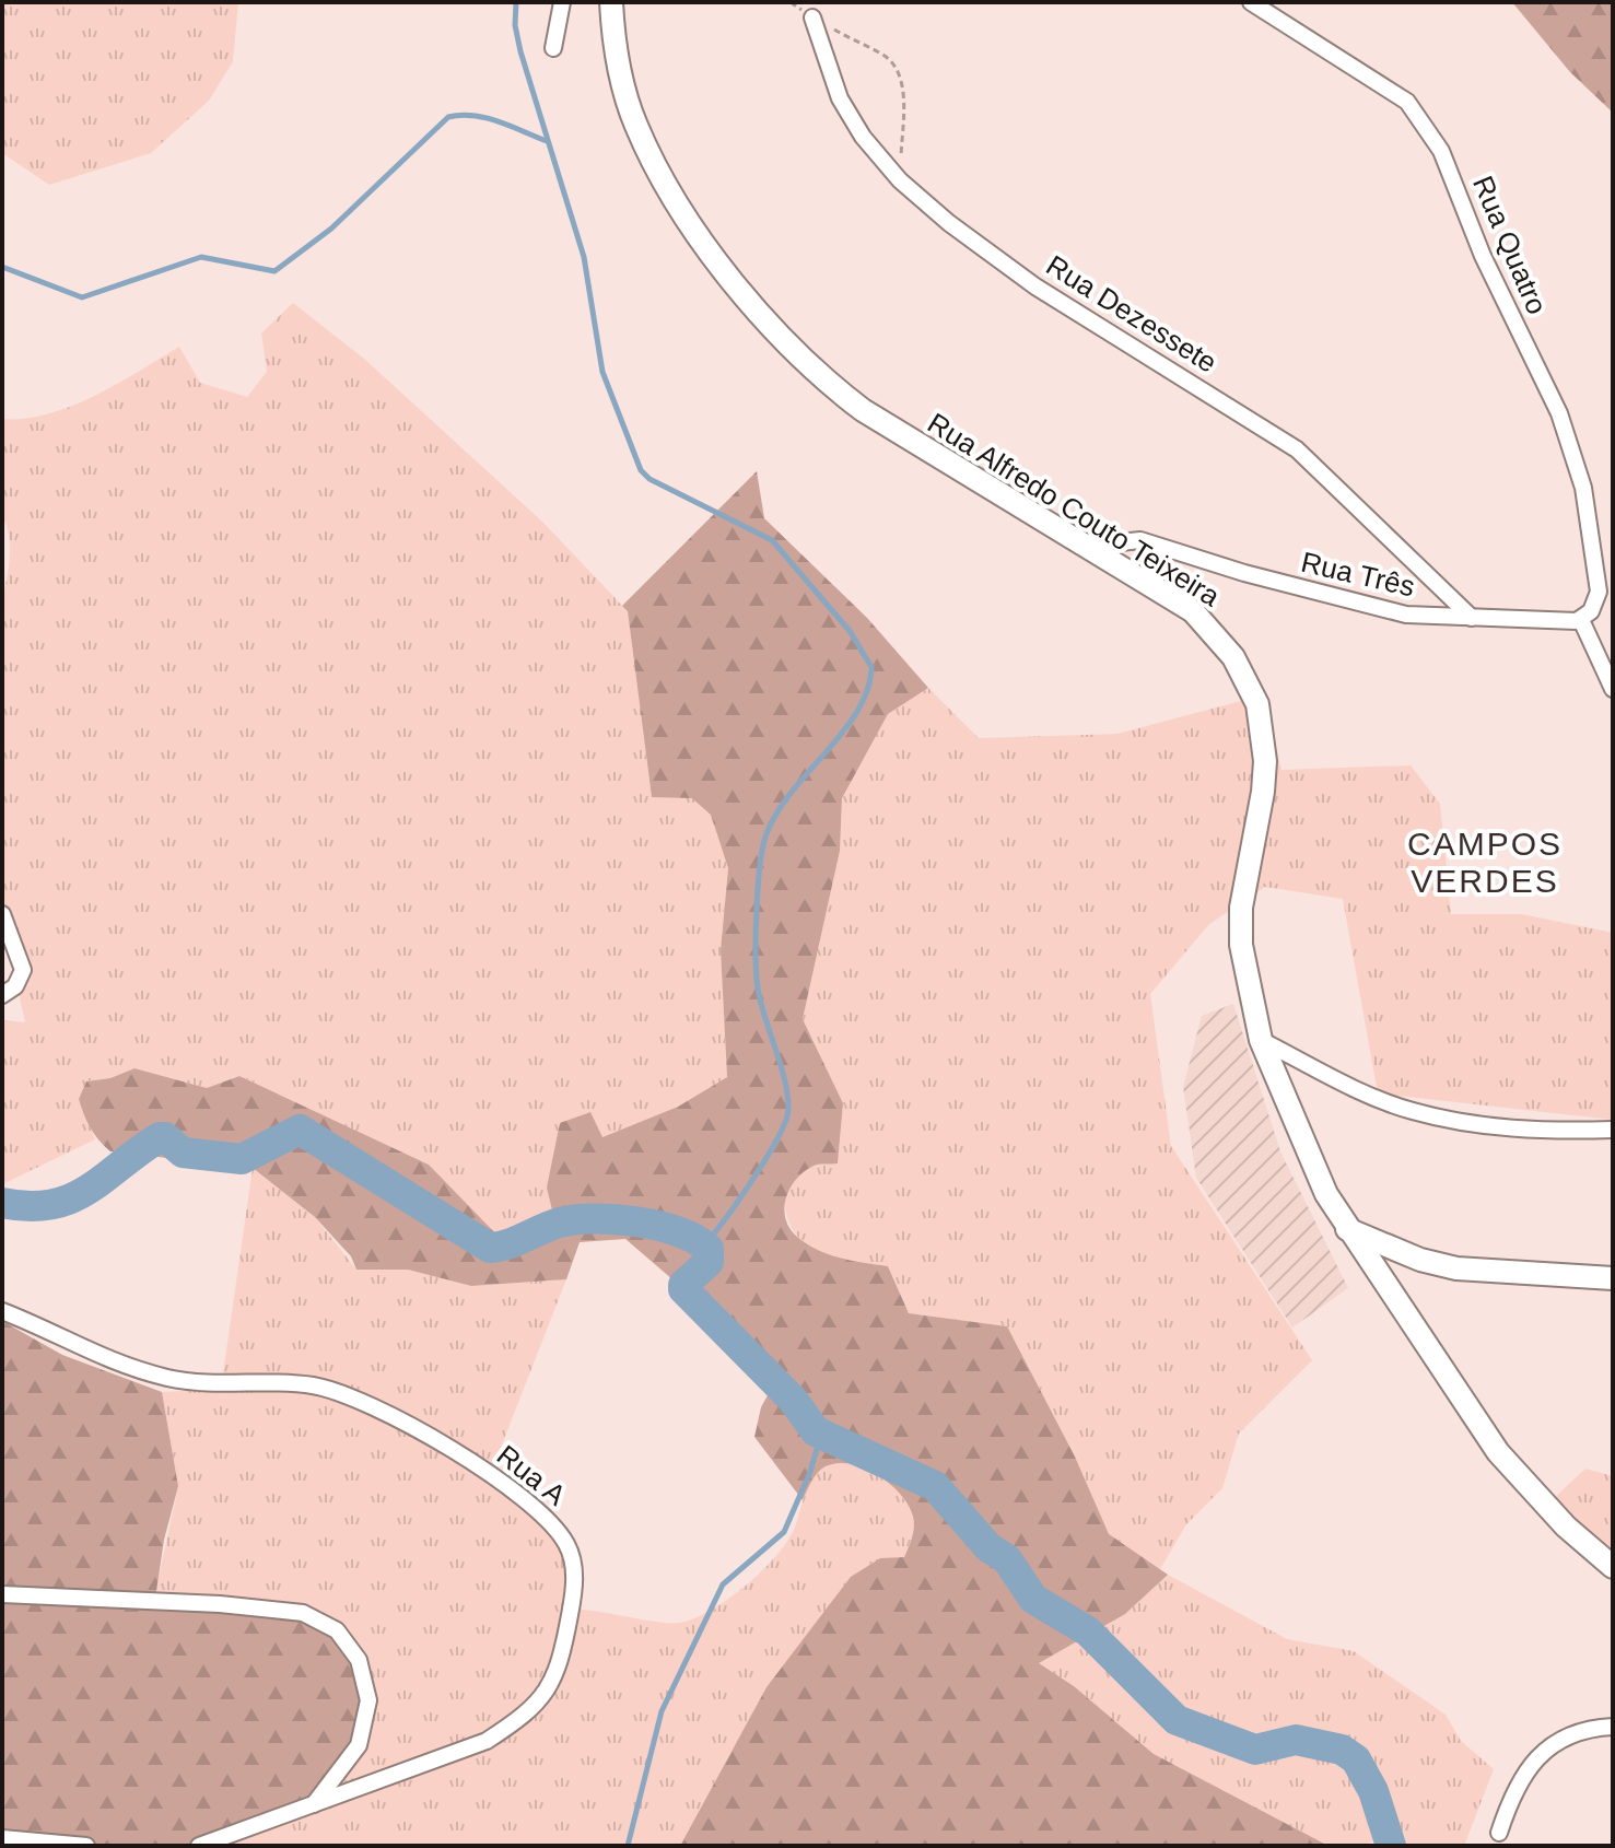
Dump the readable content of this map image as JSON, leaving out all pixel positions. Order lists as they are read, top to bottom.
{
  "streets": {
    "street": [
      "Rua Quatro",
      "Rua Dezessete",
      "Rua Alfredo Couto Teixeira",
      "Rua Três",
      "Rua A"
    ]
  },
  "crossings": [
    ["Rua Quatro", "Rua Três"],
    ["Rua Dezessete", "Rua Três"],
    ["Rua Alfredo Couto Teixeira", "Rua Três"]
  ],
  "districts": ["CAMPOS VERDES"]
}
